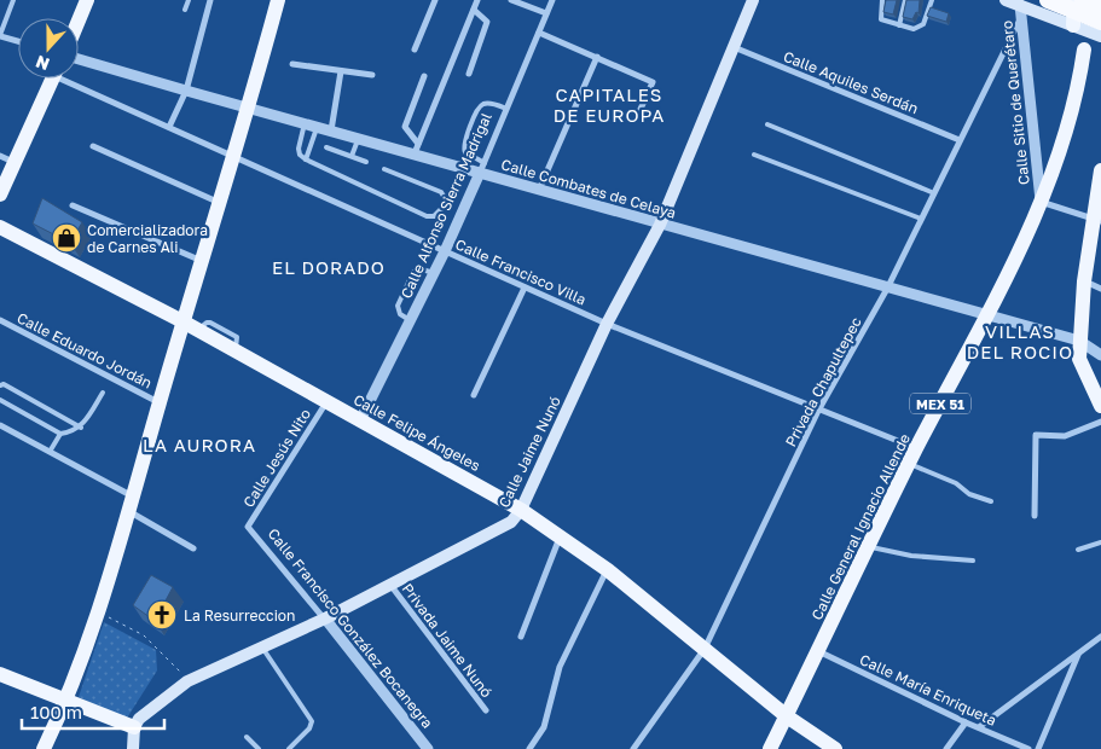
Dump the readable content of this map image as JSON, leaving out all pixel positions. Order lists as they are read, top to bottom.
{
  "streets": {
    "main road": [
      "MEX 51",
      "Calle Felipe Ángeles",
      "Calle Jaime Nunó",
      "Calle General Ignacio Allende"
    ],
    "street": [
      "Calle Aquiles Serdán",
      "Calle Sitio de Querétaro",
      "Calle Combates de Celaya",
      "Calle Alfonso Sierra Madrigal",
      "Calle Francisco Villa",
      "Calle Eduardo Jordán",
      "Privada Chapultepec",
      "Calle Jesús Nito",
      "Calle Francisco González Bocanegra",
      "Privada Jaime Nunó",
      "Calle María Enriqueta"
    ]
  },
  "crossings": [
    ["Calle Aquiles Serdán", "Privada Chapultepec"],
    ["Calle Aquiles Serdán", "Calle Jaime Nunó"],
    ["Calle Sitio de Querétaro", "Privada Chapultepec"],
    ["Calle Sitio de Querétaro", "Calle General Ignacio Allende"],
    ["Calle Combates de Celaya", "Calle Alfonso Sierra Madrigal"],
    ["Calle Combates de Celaya", "Privada Chapultepec"],
    ["Calle Combates de Celaya", "Calle Jaime Nunó"],
    ["Calle Combates de Celaya", "Calle General Ignacio Allende"],
    ["Calle Alfonso Sierra Madrigal", "Calle Francisco Villa"],
    ["Calle Alfonso Sierra Madrigal", "Calle Felipe Ángeles"],
    ["Calle Francisco Villa", "Privada Chapultepec"],
    ["Calle Francisco Villa", "Calle Jaime Nunó"],
    ["Calle Francisco Villa", "Calle General Ignacio Allende"],
    ["Privada Chapultepec", "Calle Felipe Ángeles"],
    ["Calle Felipe Ángeles", "Calle Jaime Nunó"],
    ["Calle Felipe Ángeles", "Calle Jesús Nito"],
    ["Calle Felipe Ángeles", "Calle General Ignacio Allende"],
    ["Calle Jaime Nunó", "Calle Francisco González Bocanegra"],
    ["Calle Jaime Nunó", "Privada Jaime Nunó"],
    ["Calle Jesús Nito", "Calle Francisco González Bocanegra"],
    ["Calle General Ignacio Allende", "Calle María Enriqueta"]
  ],
  "districts": [
    "CAPITALES DE EUROPA",
    "EL DORADO",
    "VILLAS DEL ROCIO",
    "LA AURORA"
  ],
  "places": {
    "shop": ["Comercializadora de Carnes Ali"],
    "church": ["La Resurreccion"]
  },
  "scale_bar": "100 m",
  "north": "bottom"
}
